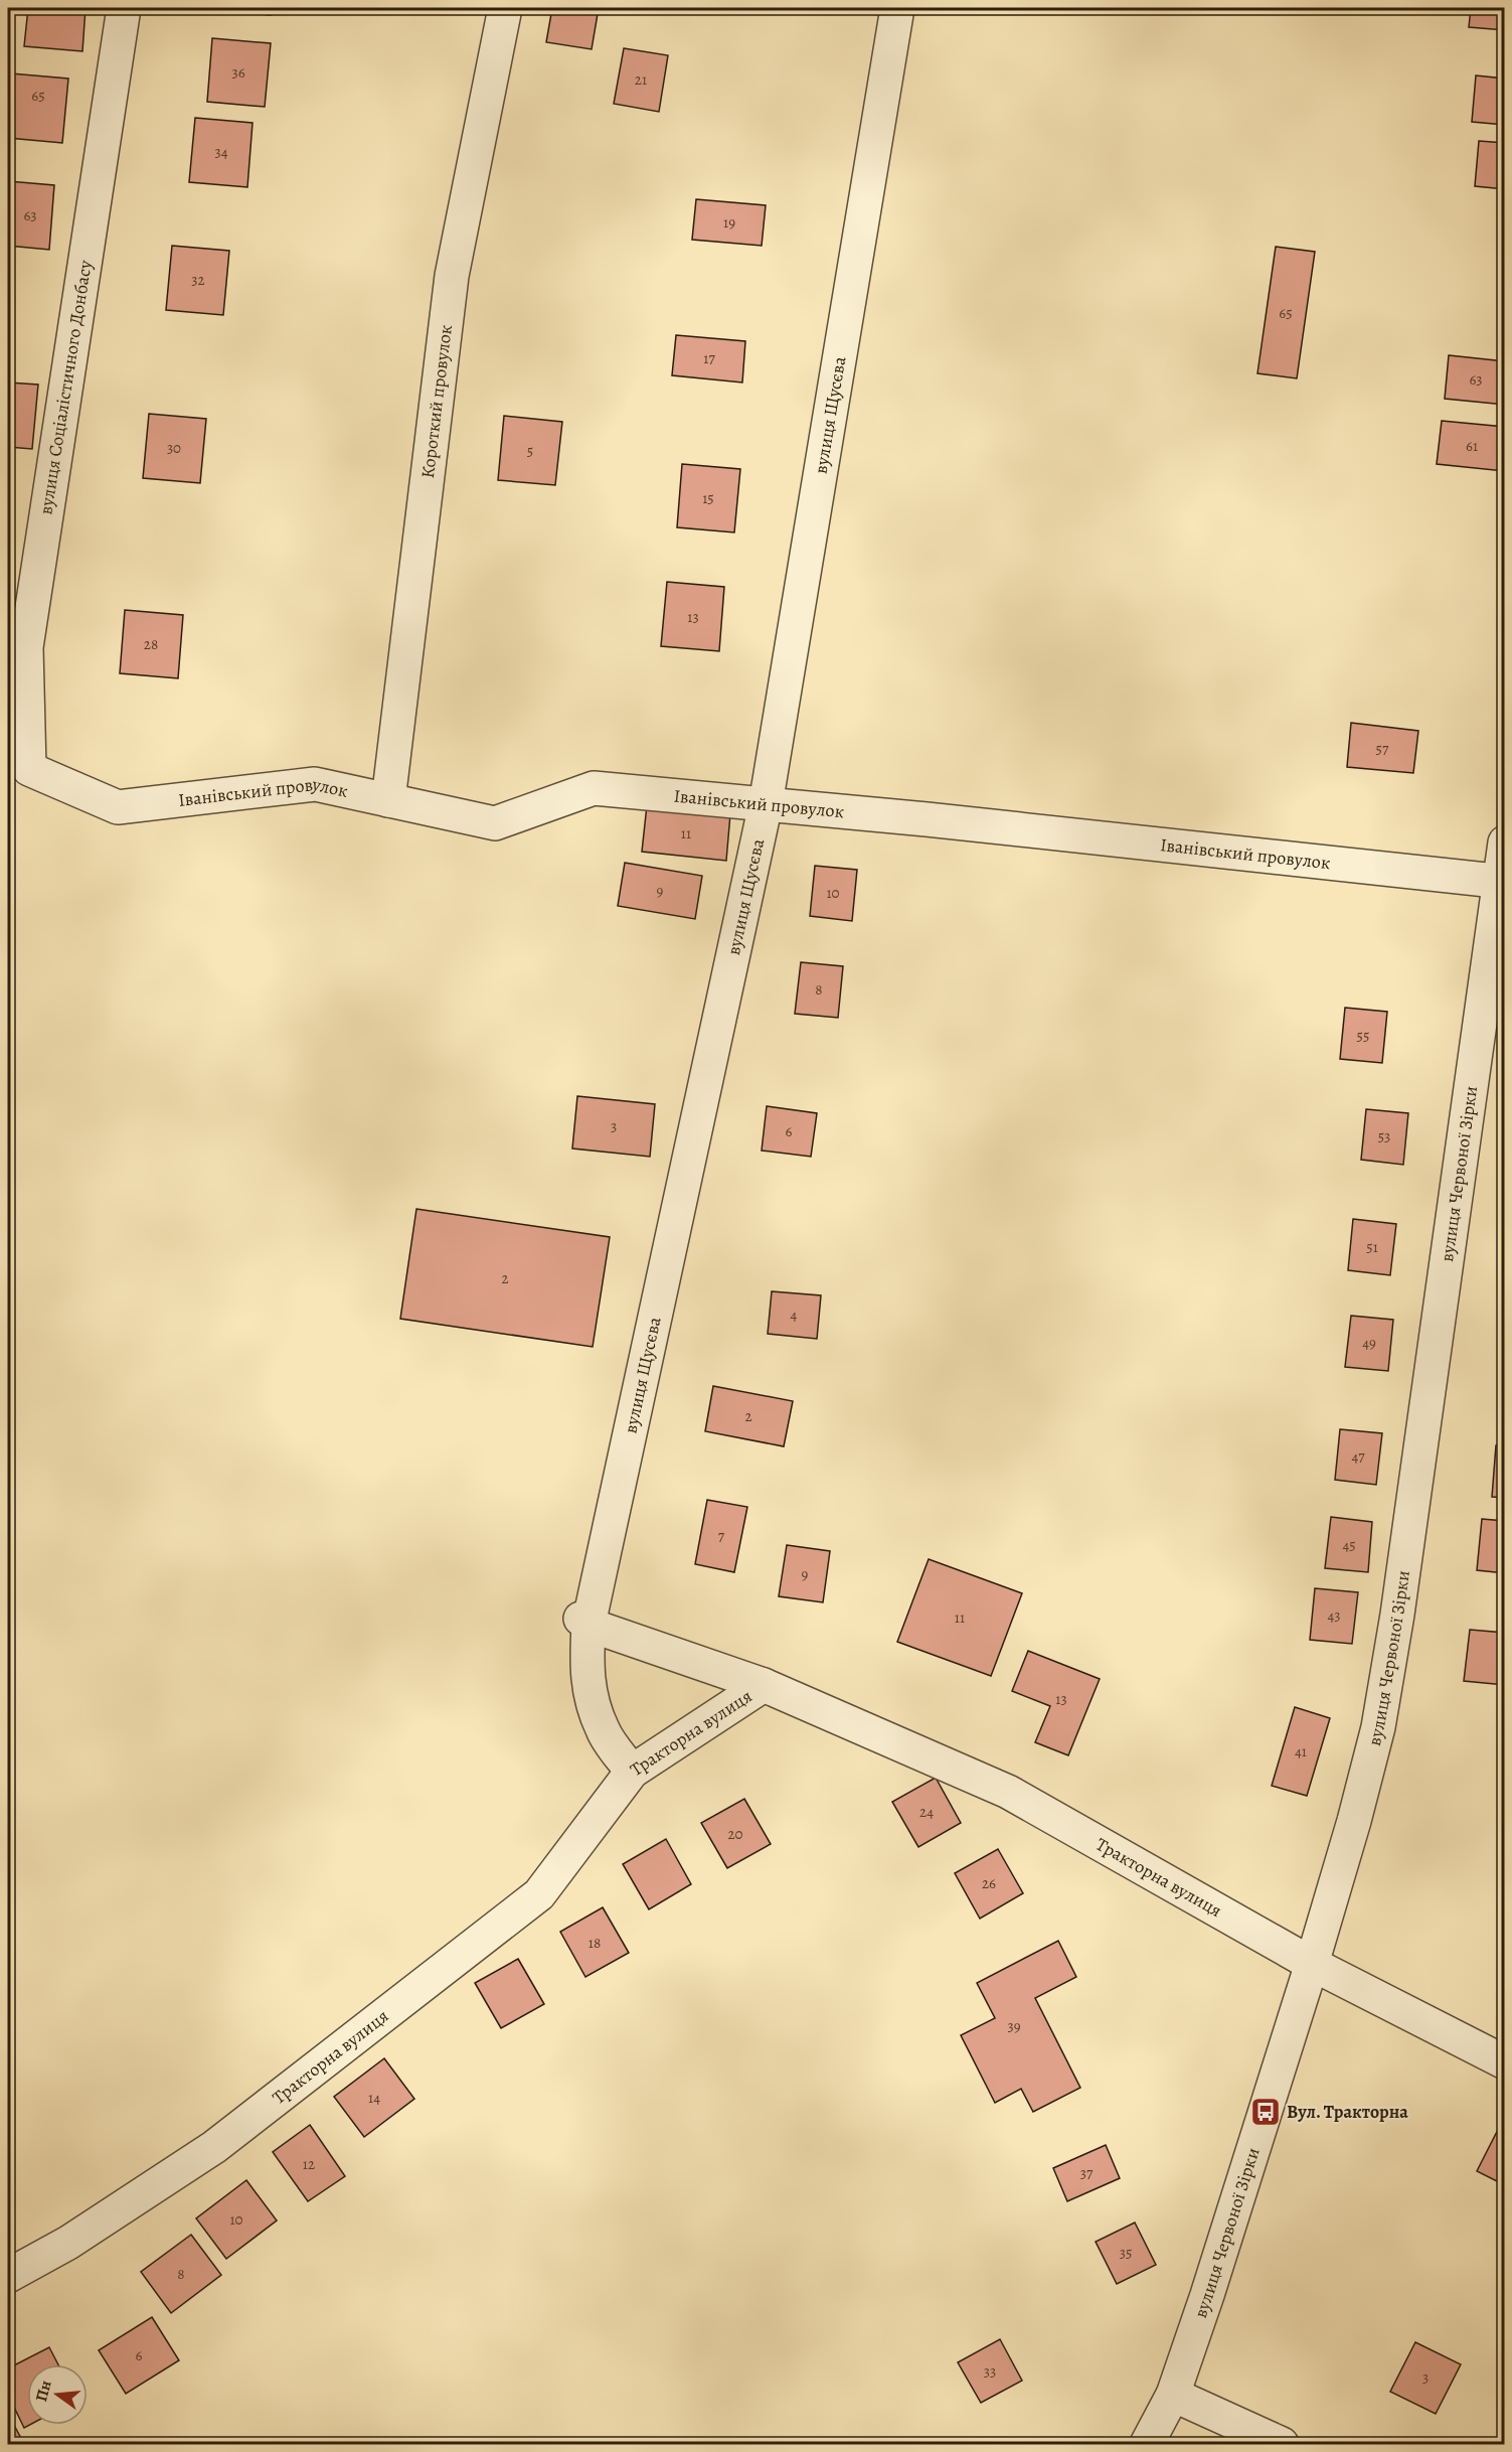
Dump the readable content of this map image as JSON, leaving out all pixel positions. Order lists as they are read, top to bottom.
{
  "streets": {
    "street": [
      "вулиця Соціалістичного Донбасу",
      "Короткий провулок",
      "вулиця Щусєва",
      "Іванівський провулок",
      "вулиця Червоної Зірки",
      "Тракторна вулиця"
    ]
  },
  "crossings": [
    ["вулиця Соціалістичного Донбасу", "Іванівський провулок"],
    ["Короткий провулок", "Іванівський провулок"],
    ["вулиця Щусєва", "Іванівський провулок"],
    ["вулиця Щусєва", "Тракторна вулиця"],
    ["Іванівський провулок", "вулиця Червоної Зірки"],
    ["вулиця Червоної Зірки", "Тракторна вулиця"]
  ],
  "places": {
    "bus stop": ["Вул. Тракторна"]
  },
  "house_numbers": [
    "36",
    "21",
    "65",
    "34",
    "63",
    "19",
    "32",
    "65",
    "17",
    "63",
    "61",
    "30",
    "5",
    "15",
    "13",
    "28",
    "57",
    "11",
    "9",
    "10",
    "8",
    "55",
    "3",
    "6",
    "53",
    "51",
    "2",
    "4",
    "49",
    "2",
    "47",
    "7",
    "45",
    "9",
    "43",
    "11",
    "13",
    "41",
    "24",
    "20",
    "26",
    "18",
    "39",
    "14",
    "12",
    "37",
    "10",
    "35",
    "8",
    "6",
    "33",
    "3"
  ],
  "north": "left"
}
